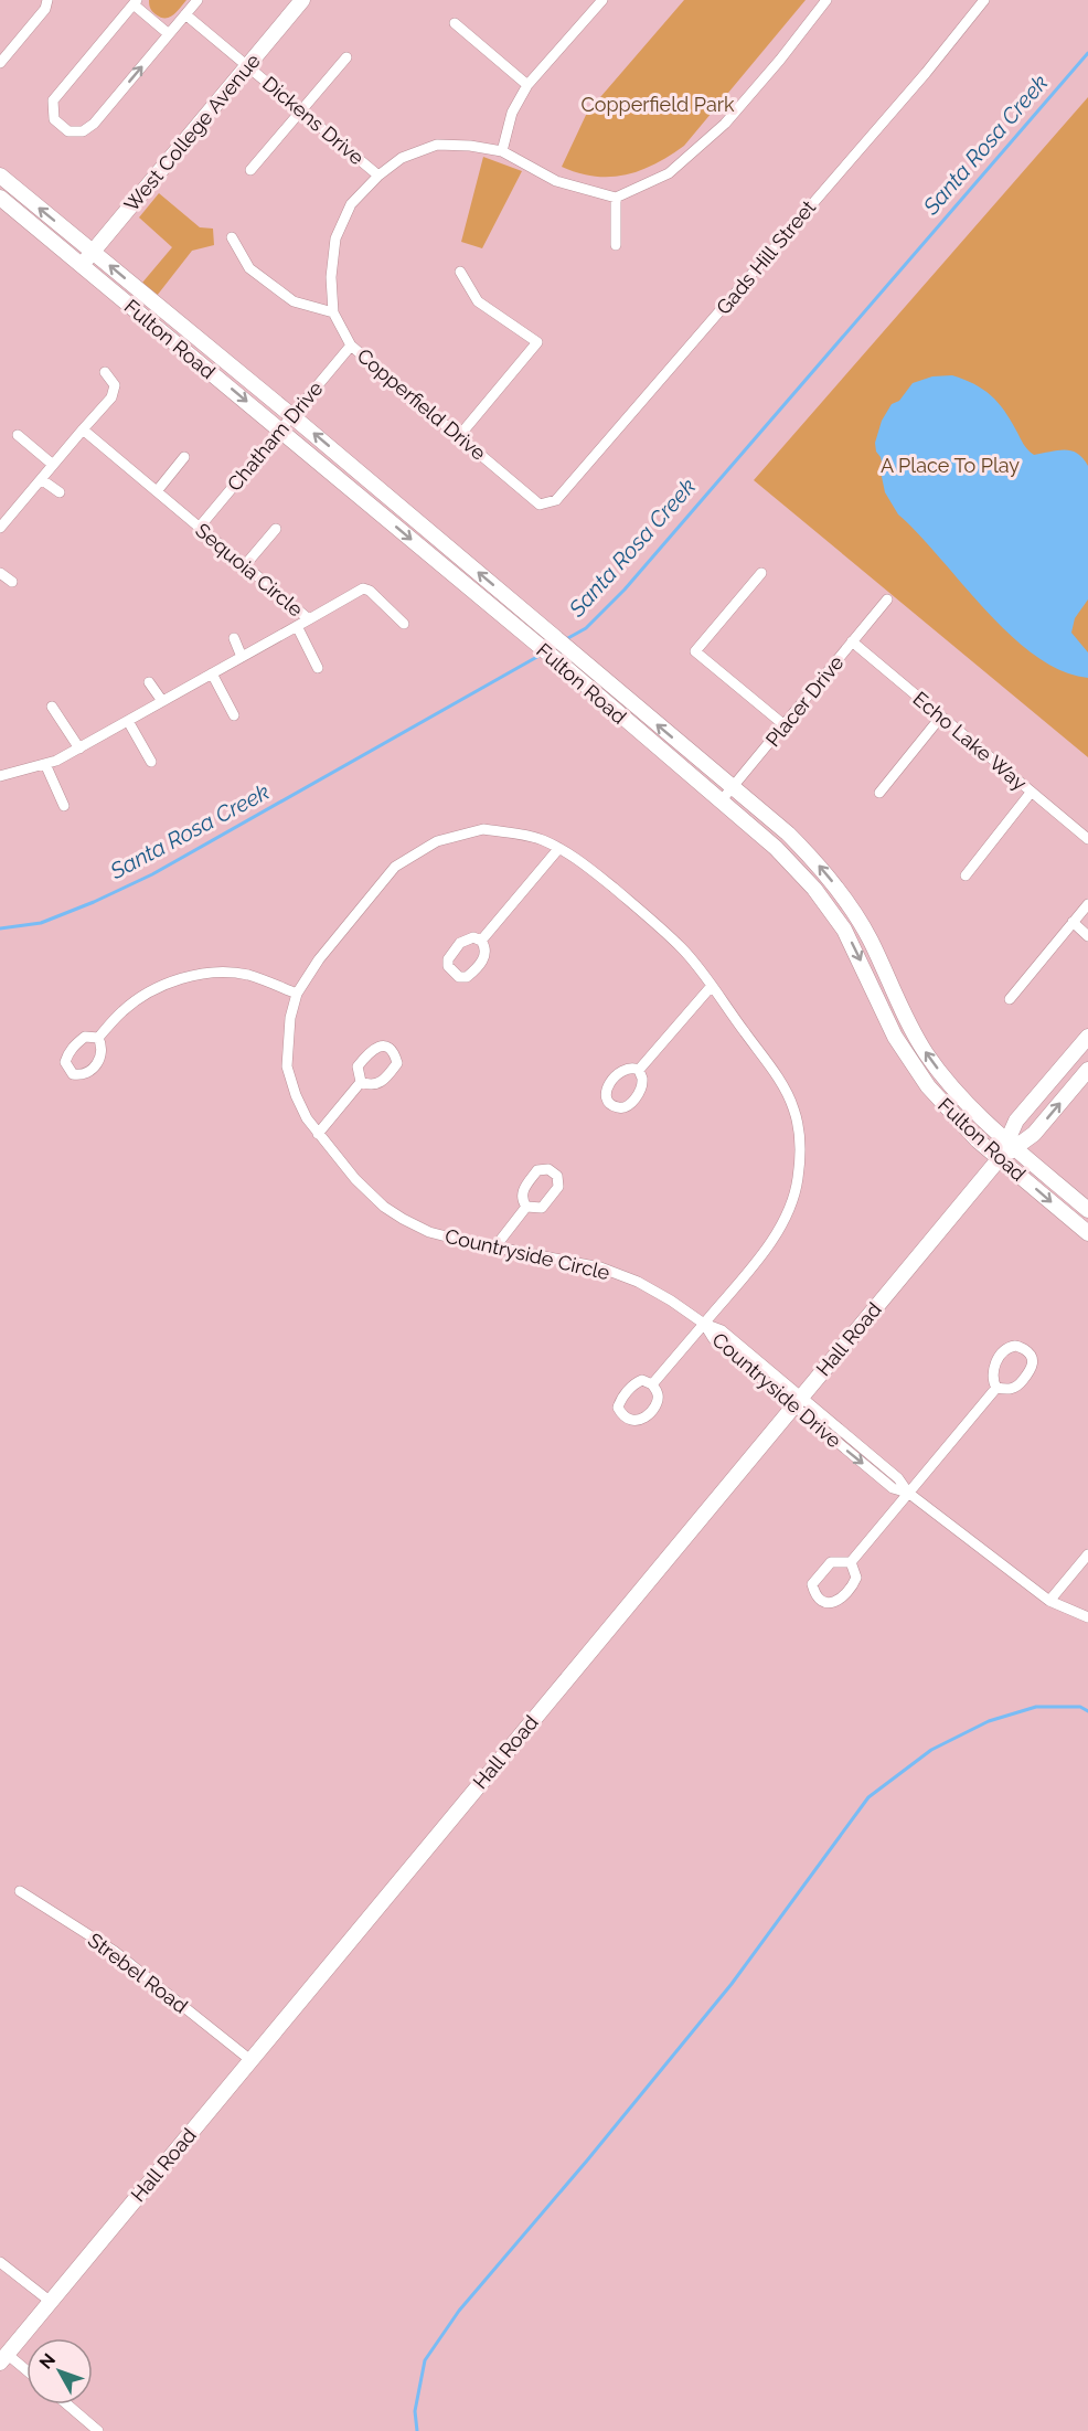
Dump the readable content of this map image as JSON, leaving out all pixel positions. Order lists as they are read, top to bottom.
{
  "streets": {
    "main road": ["West College Avenue", "Fulton Road", "Hall Road"],
    "street": [
      "Dickens Drive",
      "Gads Hill Street",
      "Copperfield Drive",
      "Chatham Drive",
      "Sequoia Circle",
      "Placer Drive",
      "Echo Lake Way",
      "Countryside Circle",
      "Countryside Drive",
      "Strebel Road"
    ]
  },
  "crossings": [
    ["Dickens Drive", "West College Avenue"],
    ["Dickens Drive", "Copperfield Drive"],
    ["West College Avenue", "Fulton Road"],
    ["Gads Hill Street", "Copperfield Drive"],
    ["Fulton Road", "Chatham Drive"],
    ["Fulton Road", "Placer Drive"],
    ["Fulton Road", "Hall Road"],
    ["Copperfield Drive", "Chatham Drive"],
    ["Chatham Drive", "Sequoia Circle"],
    ["Placer Drive", "Echo Lake Way"],
    ["Countryside Circle", "Countryside Drive"],
    ["Hall Road", "Countryside Drive"],
    ["Hall Road", "Strebel Road"]
  ],
  "water": ["Santa Rosa Creek"],
  "parks": ["Copperfield Park", "A Place To Play"],
  "north": "top left"
}
